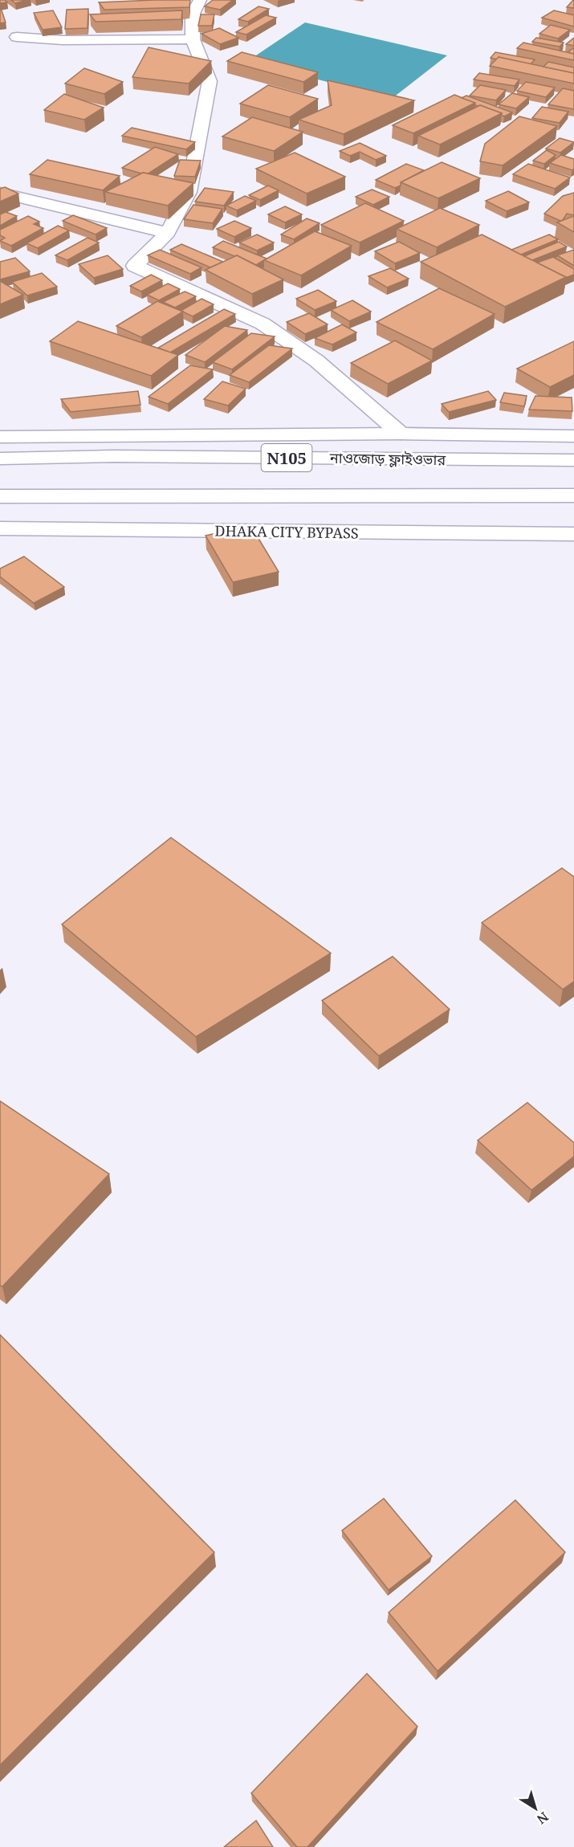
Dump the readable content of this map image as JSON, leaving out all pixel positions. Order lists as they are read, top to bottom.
{
  "streets": {
    "main road": ["N105", "নাওজোড় ফ্লাইওভার", "DHAKA CITY BYPASS"]
  },
  "north": "bottom right"
}
